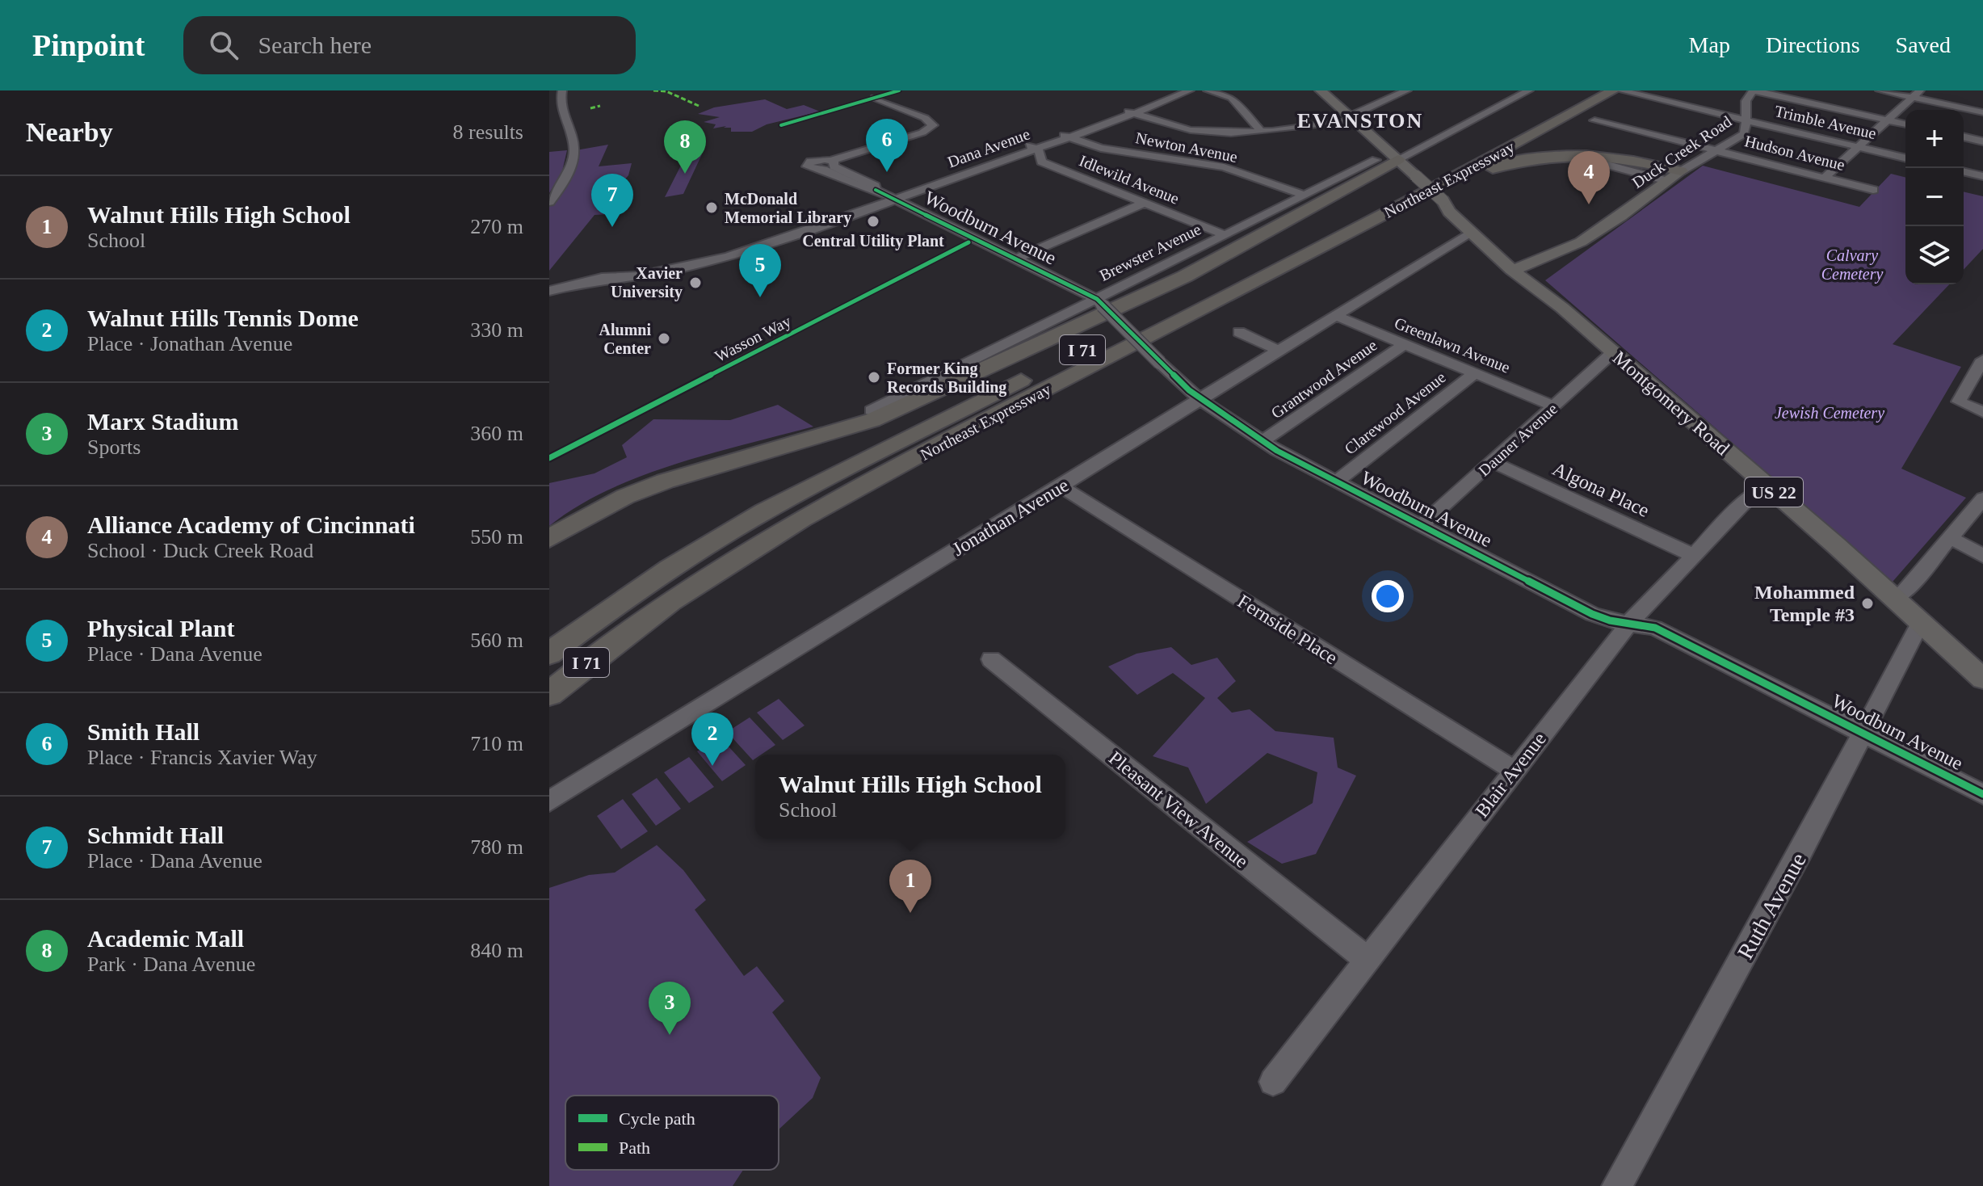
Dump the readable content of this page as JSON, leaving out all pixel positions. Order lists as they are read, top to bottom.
{
  "streets": {
    "highway": ["Northeast Expressway", "I 71"],
    "main road": ["Duck Creek Road", "Montgomery Road", "US 22"],
    "street": [
      "Trimble Avenue",
      "Newton Avenue",
      "Dana Avenue",
      "Hudson Avenue",
      "Idlewild Avenue",
      "Woodburn Avenue",
      "Brewster Avenue",
      "Greenlawn Avenue",
      "Grantwood Avenue",
      "Clarewood Avenue",
      "Dauner Avenue",
      "Algona Place",
      "Jonathan Avenue",
      "Fernside Place",
      "Blair Avenue",
      "Pleasant View Avenue",
      "Ruth Avenue"
    ],
    "cycle path": ["Wasson Way"]
  },
  "crossings": [
    ["Trimble Avenue", "Duck Creek Road"],
    ["Newton Avenue", "Dana Avenue"],
    ["Newton Avenue", "Brewster Avenue"],
    ["Dana Avenue", "Idlewild Avenue"],
    ["Dana Avenue", "Woodburn Avenue"],
    ["Duck Creek Road", "Hudson Avenue"],
    ["Duck Creek Road", "Montgomery Road"],
    ["Idlewild Avenue", "Brewster Avenue"],
    ["Northeast Expressway", "Montgomery Road"],
    ["Woodburn Avenue", "Brewster Avenue"],
    ["Woodburn Avenue", "Grantwood Avenue"],
    ["Woodburn Avenue", "Clarewood Avenue"],
    ["Woodburn Avenue", "Dauner Avenue"],
    ["Woodburn Avenue", "Jonathan Avenue"],
    ["Woodburn Avenue", "Blair Avenue"],
    ["Woodburn Avenue", "Ruth Avenue"],
    ["Greenlawn Avenue", "Grantwood Avenue"],
    ["Greenlawn Avenue", "Clarewood Avenue"],
    ["Greenlawn Avenue", "Dauner Avenue"],
    ["Greenlawn Avenue", "Jonathan Avenue"],
    ["Montgomery Road", "Dauner Avenue"],
    ["Montgomery Road", "Jonathan Avenue"],
    ["Montgomery Road", "Blair Avenue"],
    ["Montgomery Road", "Ruth Avenue"],
    ["Dauner Avenue", "Algona Place"],
    ["Algona Place", "Blair Avenue"],
    ["Jonathan Avenue", "Fernside Place"],
    ["Fernside Place", "Blair Avenue"],
    ["Blair Avenue", "Pleasant View Avenue"]
  ],
  "districts": ["EVANSTON"],
  "parks": ["Calvary Cemetery", "Jewish Cemetery"],
  "places": [
    "McDonald Memorial Library",
    "Central Utility Plant",
    "Xavier University",
    "Alumni Center",
    "Former King Records Building",
    "Mohammed Temple #3"
  ],
  "legend": ["Cycle path", "Path"],
  "page": {
    "header": "Pinpoint",
    "search": "Search here",
    "nav": ["Map", "Directions", "Saved"],
    "heading": ["Nearby", "8 results"],
    "map_buttons": ["+", "−"],
    "pins": [
      "6",
      "8",
      "4",
      "7",
      "5",
      "2",
      "1",
      "3"
    ],
    "list": [
      {
        "mark": "1",
        "name": "Walnut Hills High School",
        "note": "School",
        "value": "270 m"
      },
      {
        "mark": "2",
        "name": "Walnut Hills Tennis Dome",
        "note": "Place · Jonathan Avenue",
        "value": "330 m"
      },
      {
        "mark": "3",
        "name": "Marx Stadium",
        "note": "Sports",
        "value": "360 m"
      },
      {
        "mark": "4",
        "name": "Alliance Academy of Cincinnati",
        "note": "School · Duck Creek Road",
        "value": "550 m"
      },
      {
        "mark": "5",
        "name": "Physical Plant",
        "note": "Place · Dana Avenue",
        "value": "560 m"
      },
      {
        "mark": "6",
        "name": "Smith Hall",
        "note": "Place · Francis Xavier Way",
        "value": "710 m"
      },
      {
        "mark": "7",
        "name": "Schmidt Hall",
        "note": "Place · Dana Avenue",
        "value": "780 m"
      },
      {
        "mark": "8",
        "name": "Academic Mall",
        "note": "Park · Dana Avenue",
        "value": "840 m"
      }
    ],
    "popup": ["Walnut Hills High School", "School"]
  }
}
